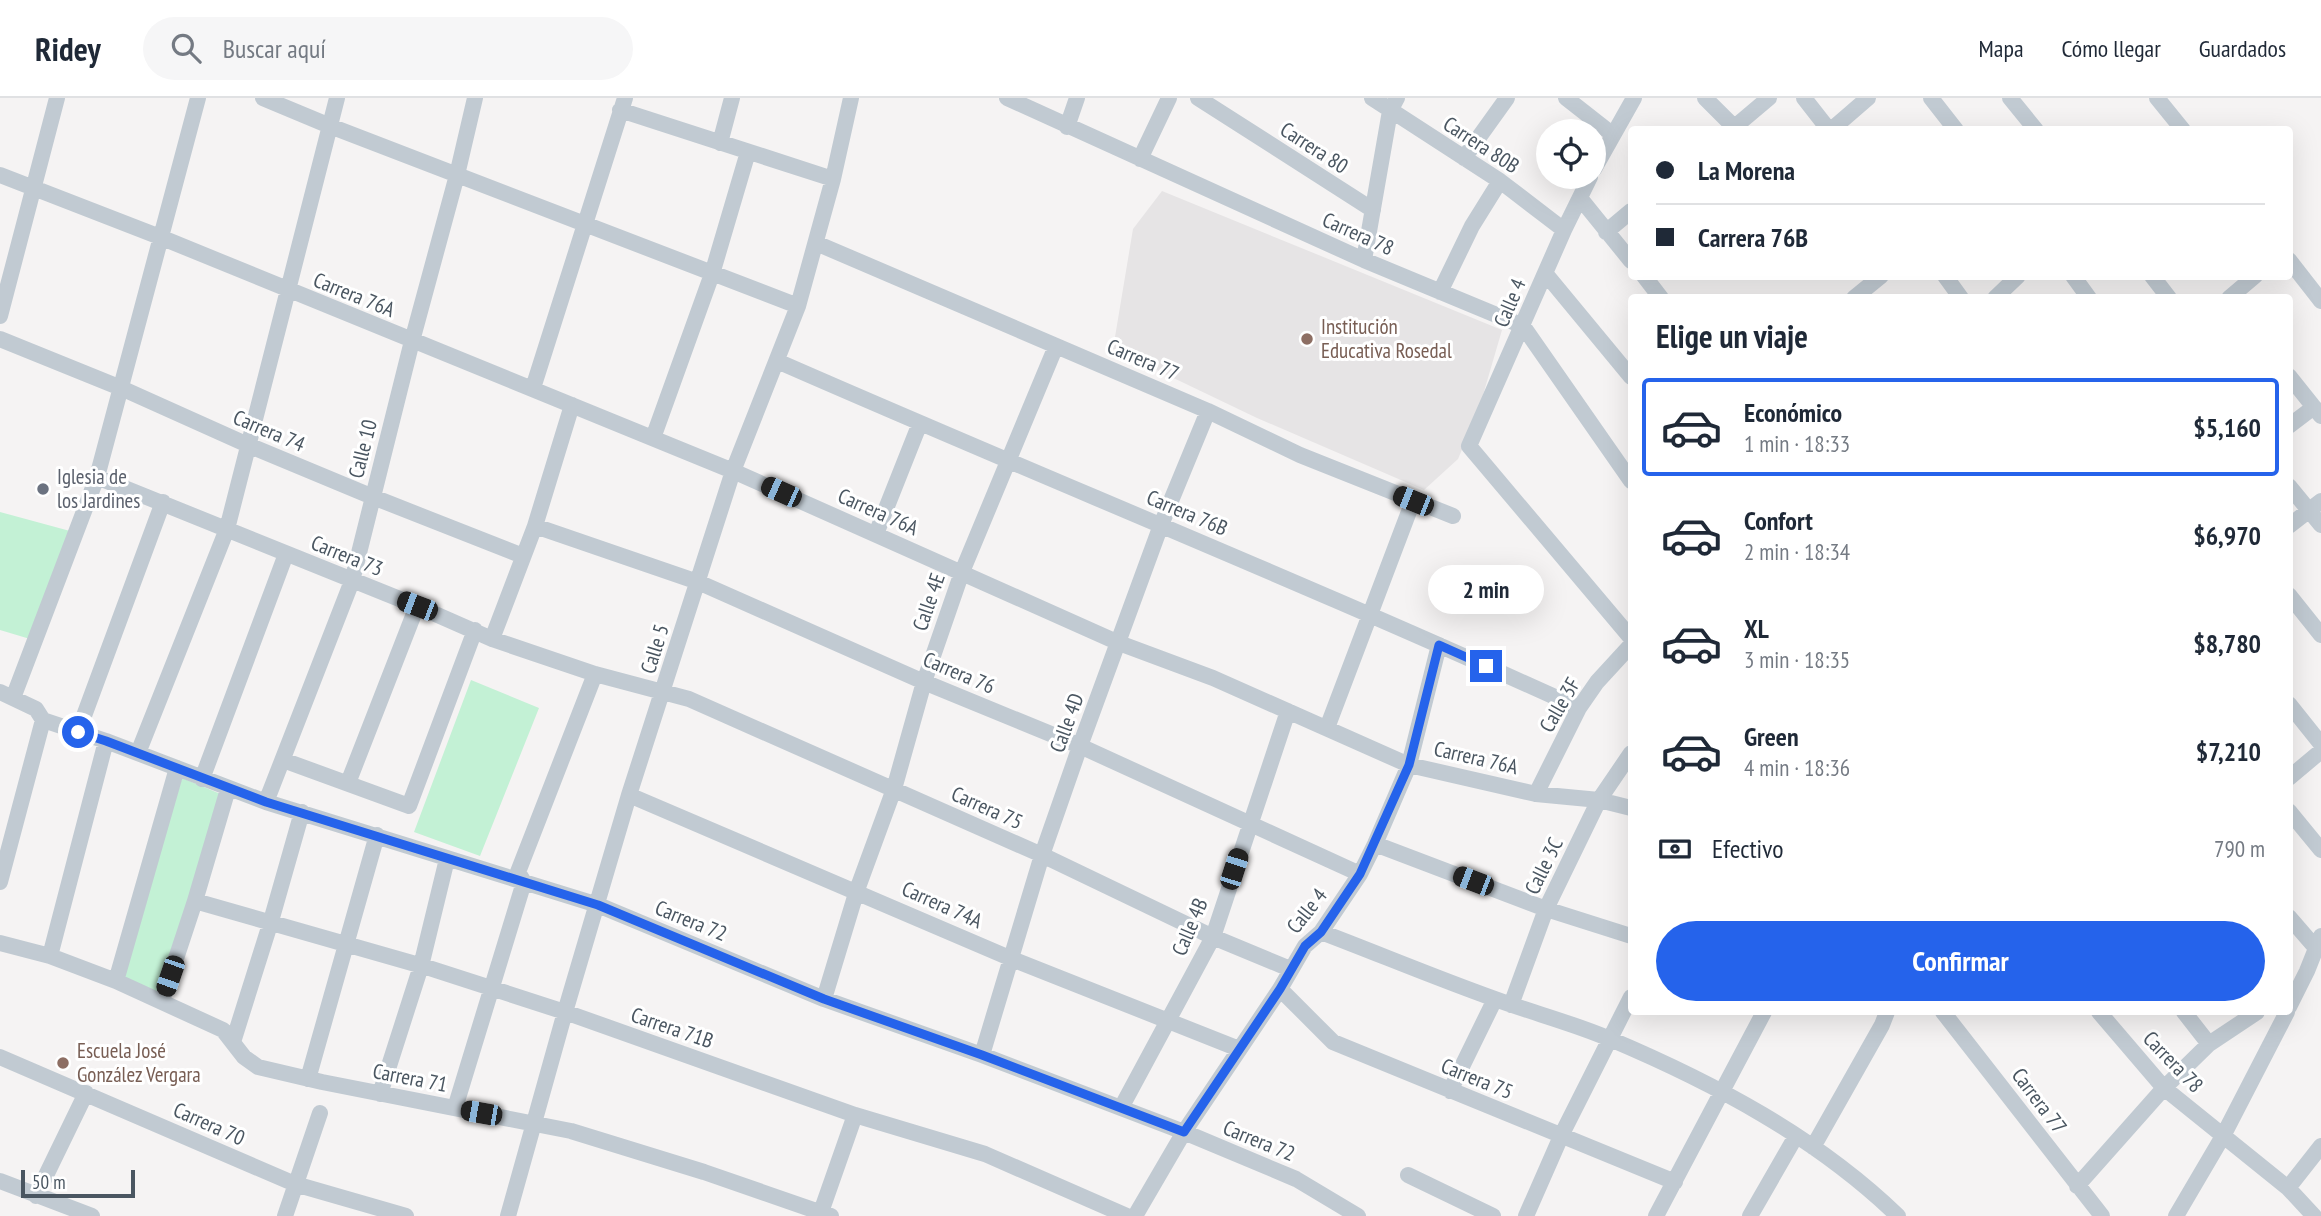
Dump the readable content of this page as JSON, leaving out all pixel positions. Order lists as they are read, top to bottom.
{
  "streets": {
    "street": [
      "Carrera 80B",
      "Carrera 80",
      "Carrera 78",
      "Carrera 76A",
      "Calle 4",
      "Carrera 77",
      "Carrera 74",
      "Calle 10",
      "Carrera 76B",
      "Carrera 73",
      "Calle 4E",
      "Calle 5",
      "Carrera 76",
      "Calle 3F",
      "Calle 4D",
      "Carrera 75",
      "Calle 3C",
      "Carrera 74A",
      "Carrera 72",
      "Calle 4B",
      "Carrera 71B",
      "Carrera 71",
      "Carrera 70"
    ]
  },
  "crossings": [
    ["Carrera 80B", "Calle 4"],
    ["Carrera 78", "Calle 4"],
    ["Carrera 76A", "Calle 4"],
    ["Carrera 76A", "Calle 10"],
    ["Carrera 76A", "Calle 4E"],
    ["Carrera 76A", "Calle 5"],
    ["Carrera 76A", "Calle 3F"],
    ["Carrera 76A", "Calle 4D"],
    ["Carrera 76A", "Calle 3C"],
    ["Carrera 76A", "Calle 4B"],
    ["Calle 4", "Carrera 76B"],
    ["Calle 4", "Carrera 76"],
    ["Calle 4", "Carrera 75"],
    ["Calle 4", "Carrera 74A"],
    ["Calle 4", "Carrera 72"],
    ["Carrera 77", "Calle 4E"],
    ["Carrera 77", "Calle 5"],
    ["Carrera 77", "Calle 4D"],
    ["Carrera 74", "Calle 10"],
    ["Calle 10", "Carrera 73"],
    ["Calle 10", "Carrera 72"],
    ["Carrera 76B", "Calle 4E"],
    ["Carrera 76B", "Calle 5"],
    ["Carrera 76B", "Calle 3F"],
    ["Carrera 76B", "Calle 4D"],
    ["Carrera 73", "Calle 5"],
    ["Carrera 73", "Carrera 75"],
    ["Calle 4E", "Carrera 76"],
    ["Calle 4E", "Carrera 75"],
    ["Calle 4E", "Carrera 74A"],
    ["Calle 4E", "Carrera 72"],
    ["Calle 5", "Carrera 76"],
    ["Calle 5", "Carrera 75"],
    ["Calle 5", "Carrera 74A"],
    ["Calle 5", "Carrera 72"],
    ["Calle 5", "Carrera 71B"],
    ["Calle 5", "Carrera 71"],
    ["Carrera 76", "Calle 4D"],
    ["Carrera 76", "Calle 4B"],
    ["Calle 4D", "Carrera 75"],
    ["Calle 4D", "Carrera 74A"],
    ["Calle 4D", "Carrera 72"],
    ["Carrera 75", "Calle 3C"],
    ["Carrera 75", "Calle 4B"],
    ["Carrera 74A", "Calle 4B"],
    ["Carrera 72", "Calle 4B"]
  ],
  "places": ["Institución Educativa Rosedal", "Iglesia de los Jardines", "Escuela José González Vergara"],
  "scale_bar": "50 m",
  "page": {
    "header": "Ridey",
    "search": "Buscar aquí",
    "nav": ["Mapa", "Cómo llegar", "Guardados"],
    "banner": ["La Morena", "Carrera 76B"],
    "heading": "Elige un viaje",
    "list": [
      {
        "name": "Económico",
        "note": "1 min · 18:33",
        "value": "$5,160"
      },
      {
        "name": "Confort",
        "note": "2 min · 18:34",
        "value": "$6,970"
      },
      {
        "name": "XL",
        "note": "3 min · 18:35",
        "value": "$8,780"
      },
      {
        "name": "Green",
        "note": "4 min · 18:36",
        "value": "$7,210"
      }
    ],
    "bubble": "2 min",
    "pay": ["Efectivo", "790 m"],
    "buttons": "Confirmar",
    "scale": "50 m"
  }
}
